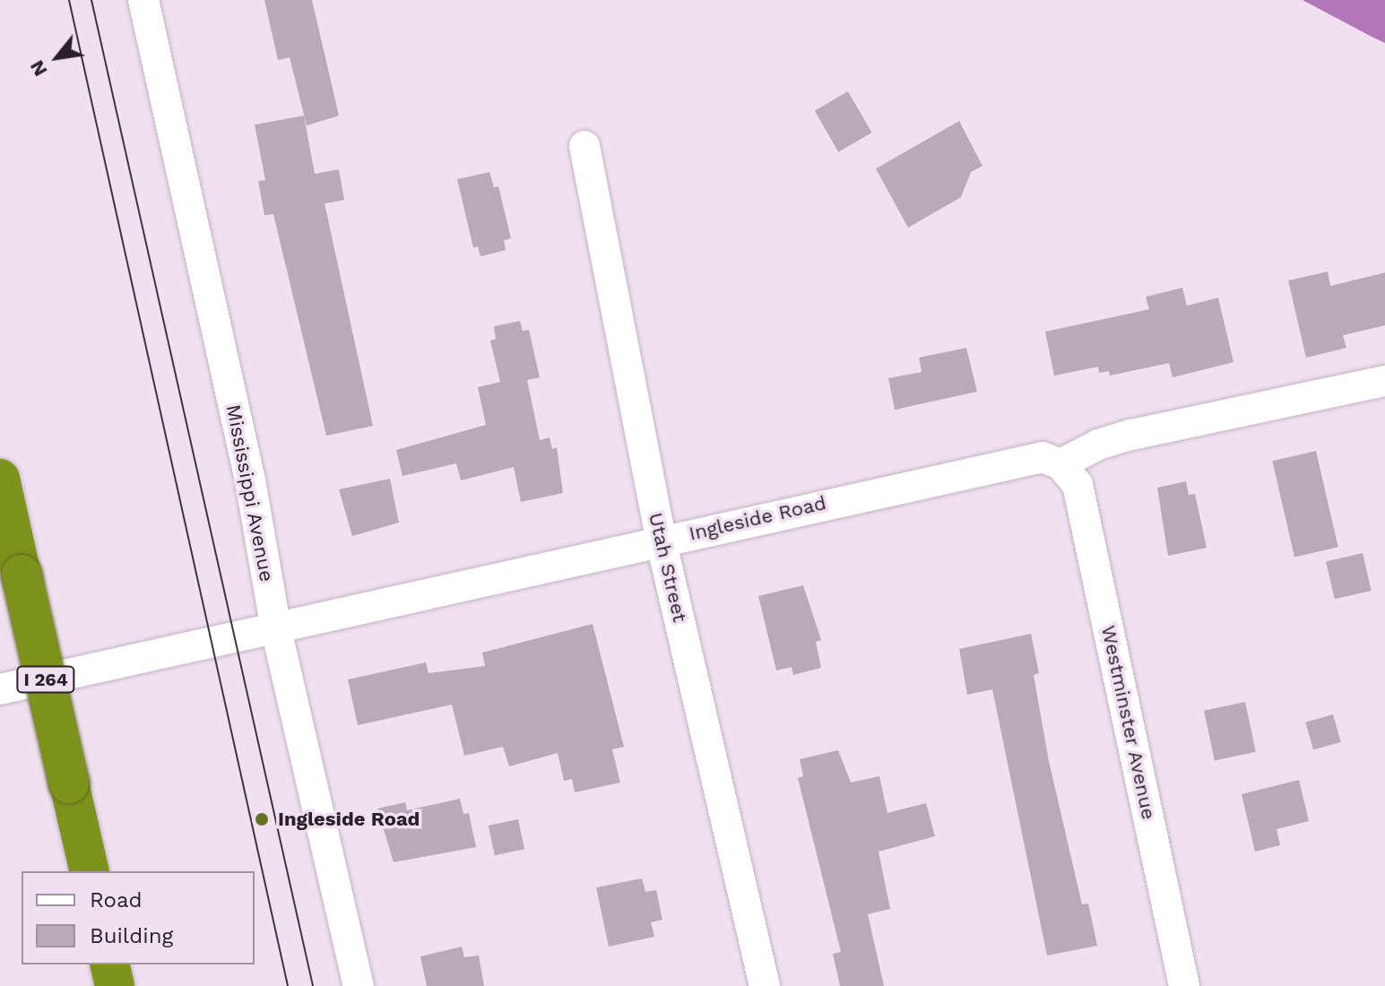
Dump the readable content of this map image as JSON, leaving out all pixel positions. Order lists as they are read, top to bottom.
{
  "streets": {
    "highway": ["I 264"],
    "street": [
      "Mississippi Avenue",
      "Ingleside Road",
      "Utah Street",
      "Westminster Avenue"
    ]
  },
  "crossings": [
    ["Mississippi Avenue", "Ingleside Road"],
    ["Ingleside Road", "Utah Street"],
    ["Ingleside Road", "Westminster Avenue"]
  ],
  "places": ["Ingleside Road"],
  "legend": ["Road", "Building"],
  "north": "bottom left"
}
